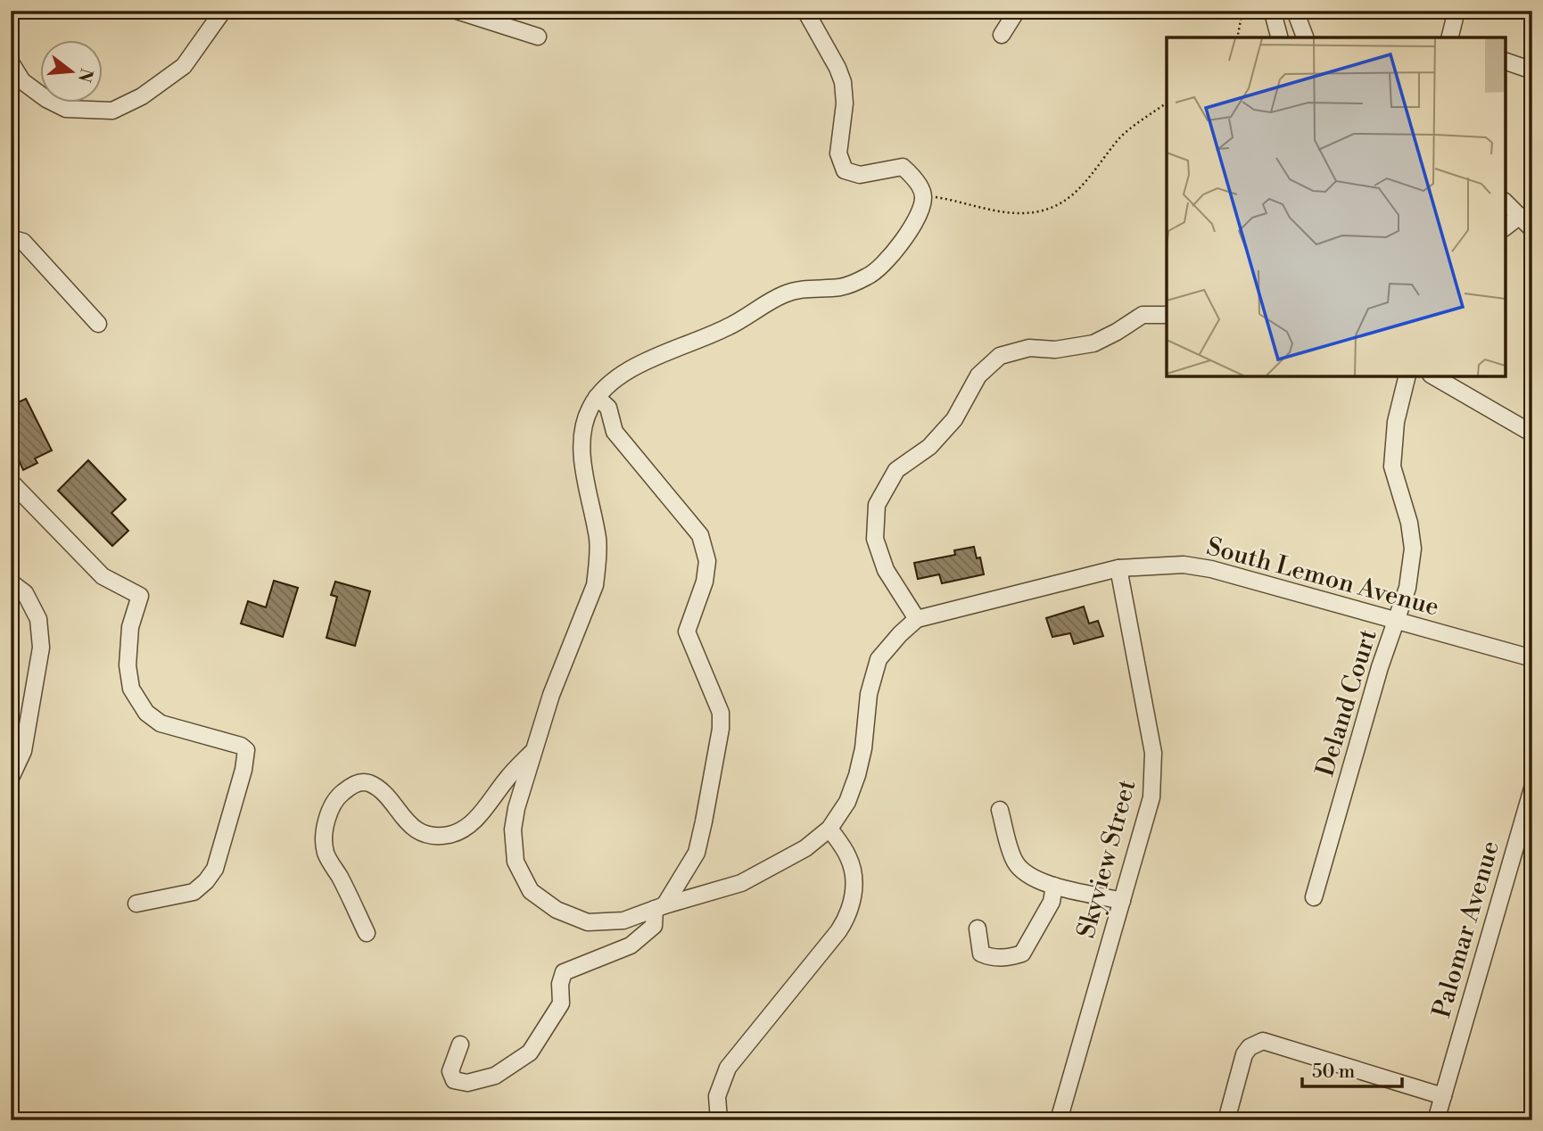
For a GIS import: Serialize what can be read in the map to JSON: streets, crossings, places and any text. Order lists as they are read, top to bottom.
{
  "streets": {
    "street": [
      "South Lemon Avenue",
      "Deland Court",
      "Skyview Street",
      "Palomar Avenue"
    ]
  },
  "crossings": [
    ["South Lemon Avenue", "Deland Court"],
    ["South Lemon Avenue", "Skyview Street"]
  ],
  "scale_bar": "50 m",
  "north": "right"
}
